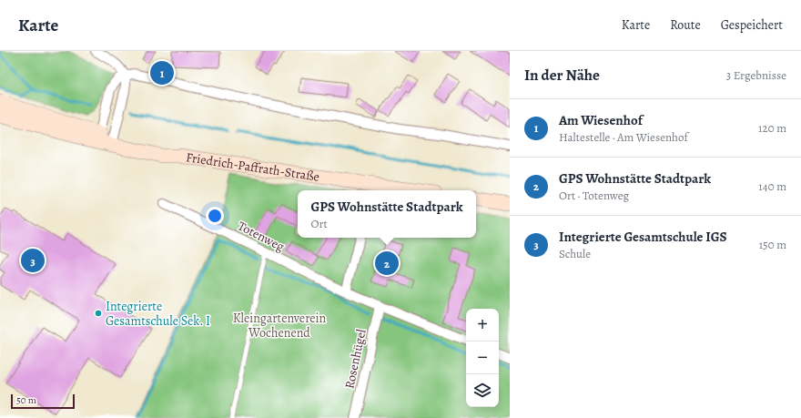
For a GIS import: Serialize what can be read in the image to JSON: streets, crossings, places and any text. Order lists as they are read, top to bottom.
{
  "streets": {
    "main road": ["Friedrich-Paffrath-Straße"],
    "street": ["Totenweg", "Rosenhügel"]
  },
  "crossings": [
    ["Totenweg", "Rosenhügel"]
  ],
  "parks": ["Kleingartenverein Wochenend"],
  "places": ["Integrierte Gesamtschule Sek. I"],
  "scale_bar": "50 m",
  "page": {
    "header": "Karte",
    "nav": ["Karte", "Route", "Gespeichert"],
    "heading": ["In der Nähe", "3 Ergebnisse"],
    "pins": ["1", "3", "2"],
    "list": [
      {
        "mark": "1",
        "name": "Am Wiesenhof",
        "note": "Haltestelle · Am Wiesenhof",
        "value": "120 m"
      },
      {
        "mark": "2",
        "name": "GPS Wohnstätte Stadtpark",
        "note": "Ort · Totenweg",
        "value": "140 m"
      },
      {
        "mark": "3",
        "name": "Integrierte Gesamtschule IGS",
        "note": "Schule",
        "value": "150 m"
      }
    ],
    "popup": ["GPS Wohnstätte Stadtpark", "Ort"],
    "map_buttons": ["+", "−"],
    "scale": "50 m"
  }
}
